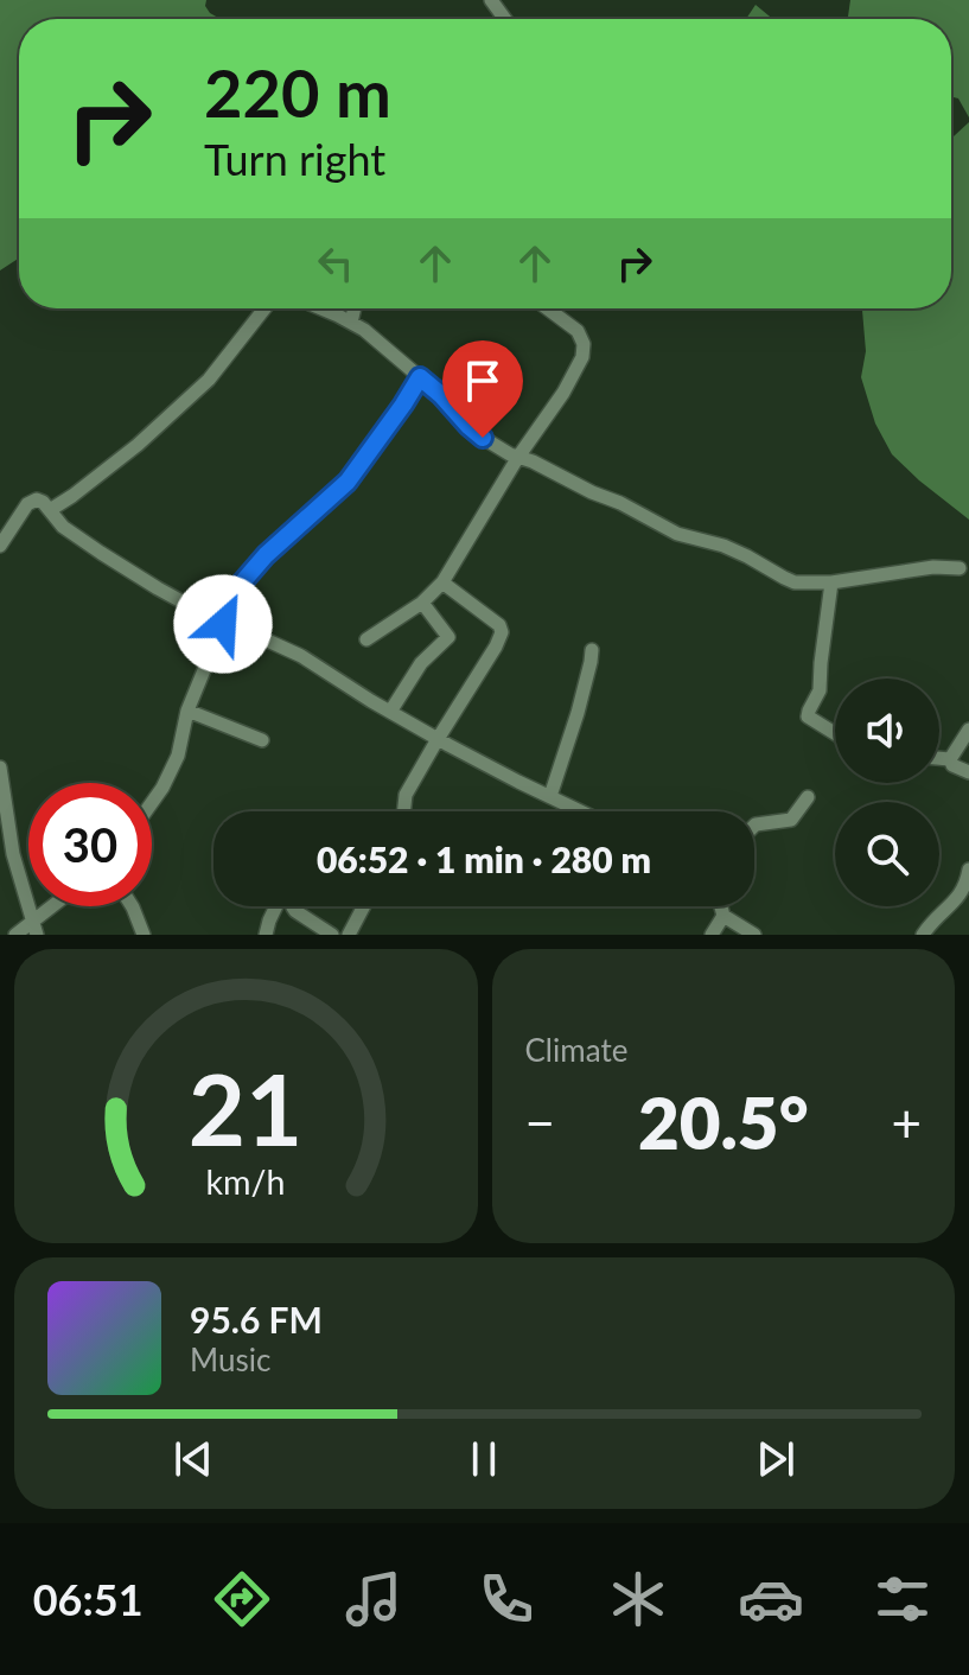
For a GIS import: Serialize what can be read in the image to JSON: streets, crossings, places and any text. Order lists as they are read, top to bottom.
{
  "page": {
    "turn": ["220 m", "Turn right"],
    "limit": "30",
    "trip": "06:52 · 1 min · 280 m",
    "tile": "Climate",
    "heat": ["−", "20.5°", "+"],
    "song": ["95.6 FM", "Music"],
    "tabs": "06:51",
    "gauge": ["21", "km/h"]
  }
}
